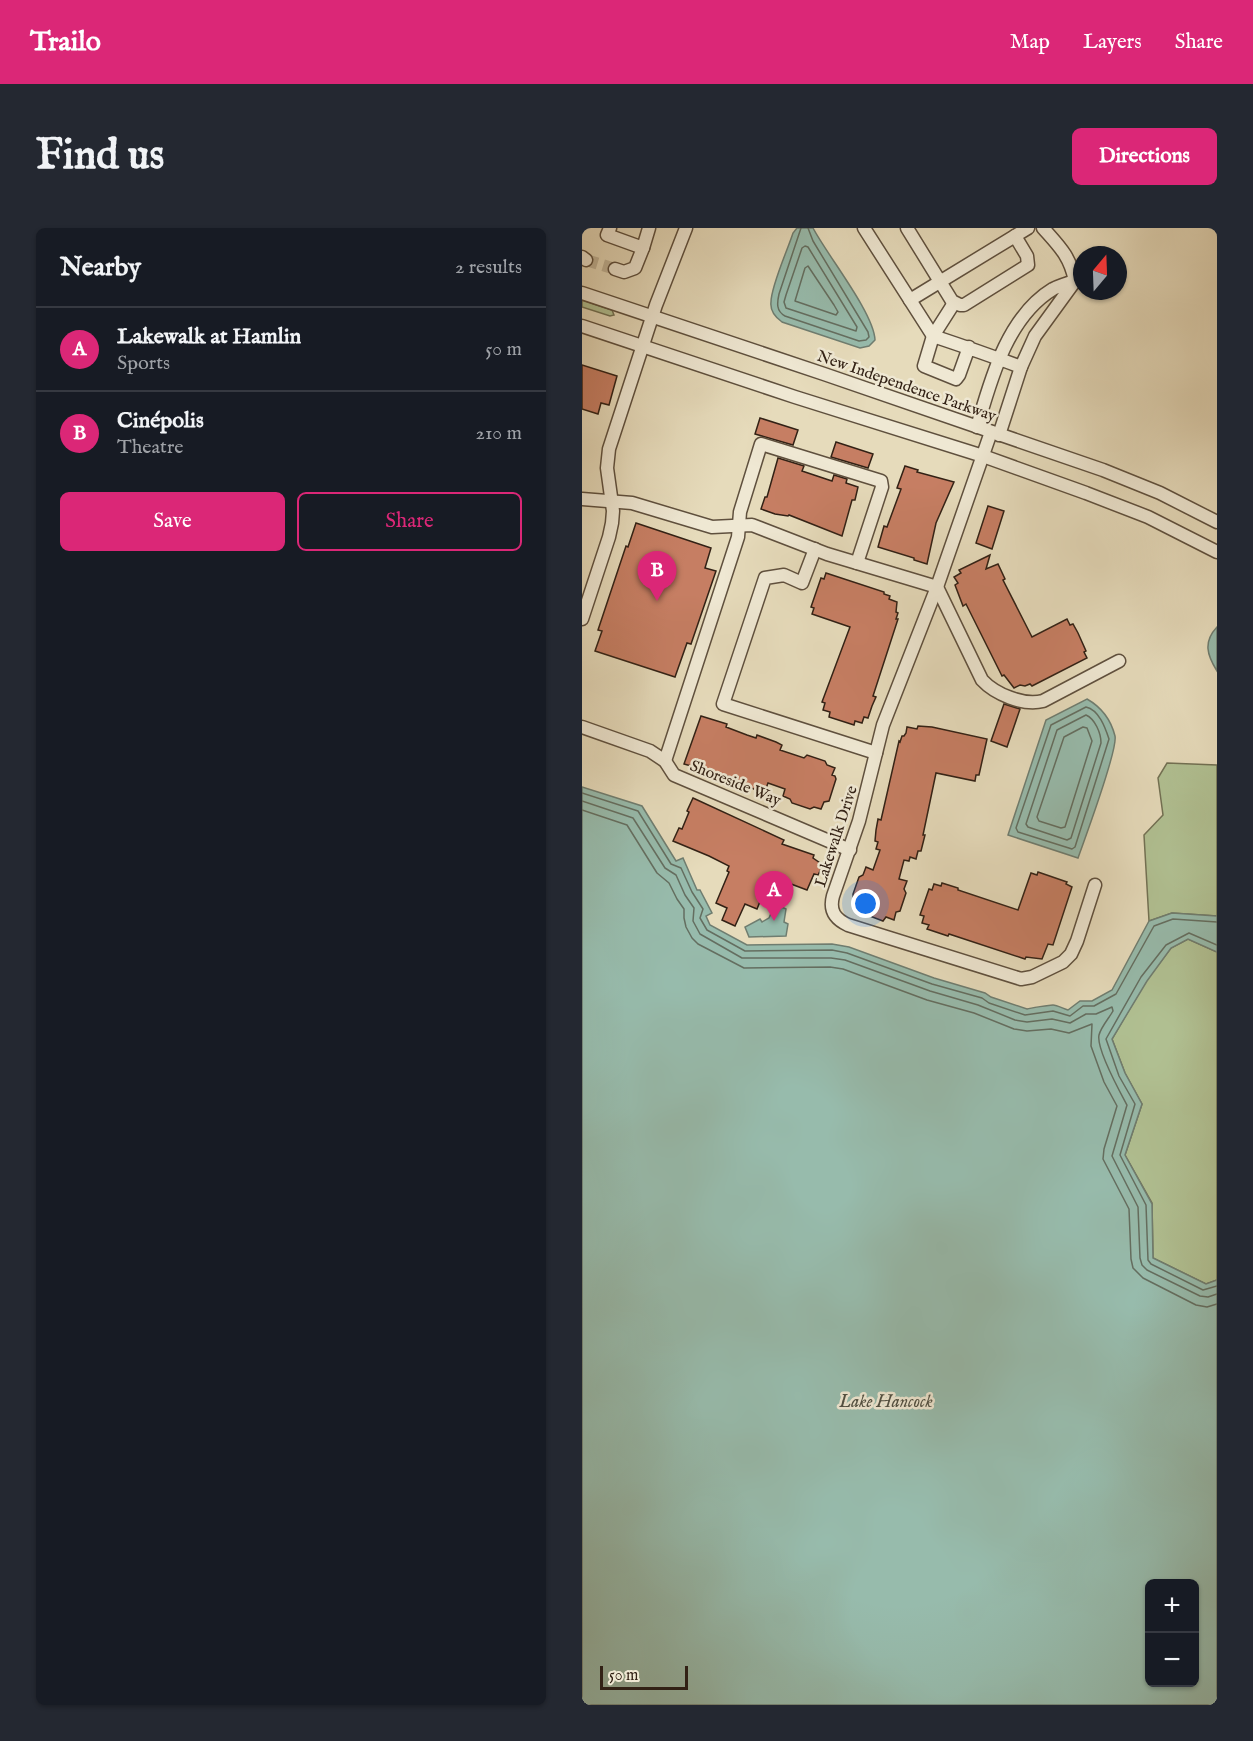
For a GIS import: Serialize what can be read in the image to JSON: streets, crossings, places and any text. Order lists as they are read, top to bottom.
{
  "streets": {
    "street": ["New Independence Parkway", "Shoreside Way", "Lakewalk Drive"]
  },
  "crossings": [
    ["New Independence Parkway", "Lakewalk Drive"],
    ["Shoreside Way", "Lakewalk Drive"]
  ],
  "water": ["Lake Hancock"],
  "scale_bar": "50 m",
  "north": "top",
  "page": {
    "header": "Trailo",
    "nav": ["Map", "Layers", "Share"],
    "buttons": [
      "Directions",
      ["Save", "Share"]
    ],
    "title": "Find us",
    "heading": ["Nearby", "2 results"],
    "list": [
      {
        "mark": "A",
        "name": "Lakewalk at Hamlin",
        "note": "Sports",
        "value": "50 m"
      },
      {
        "mark": "B",
        "name": "Cinépolis",
        "note": "Theatre",
        "value": "210 m"
      }
    ],
    "pins": ["B", "A"],
    "map_buttons": ["+", "−"],
    "scale": "50 m"
  }
}
